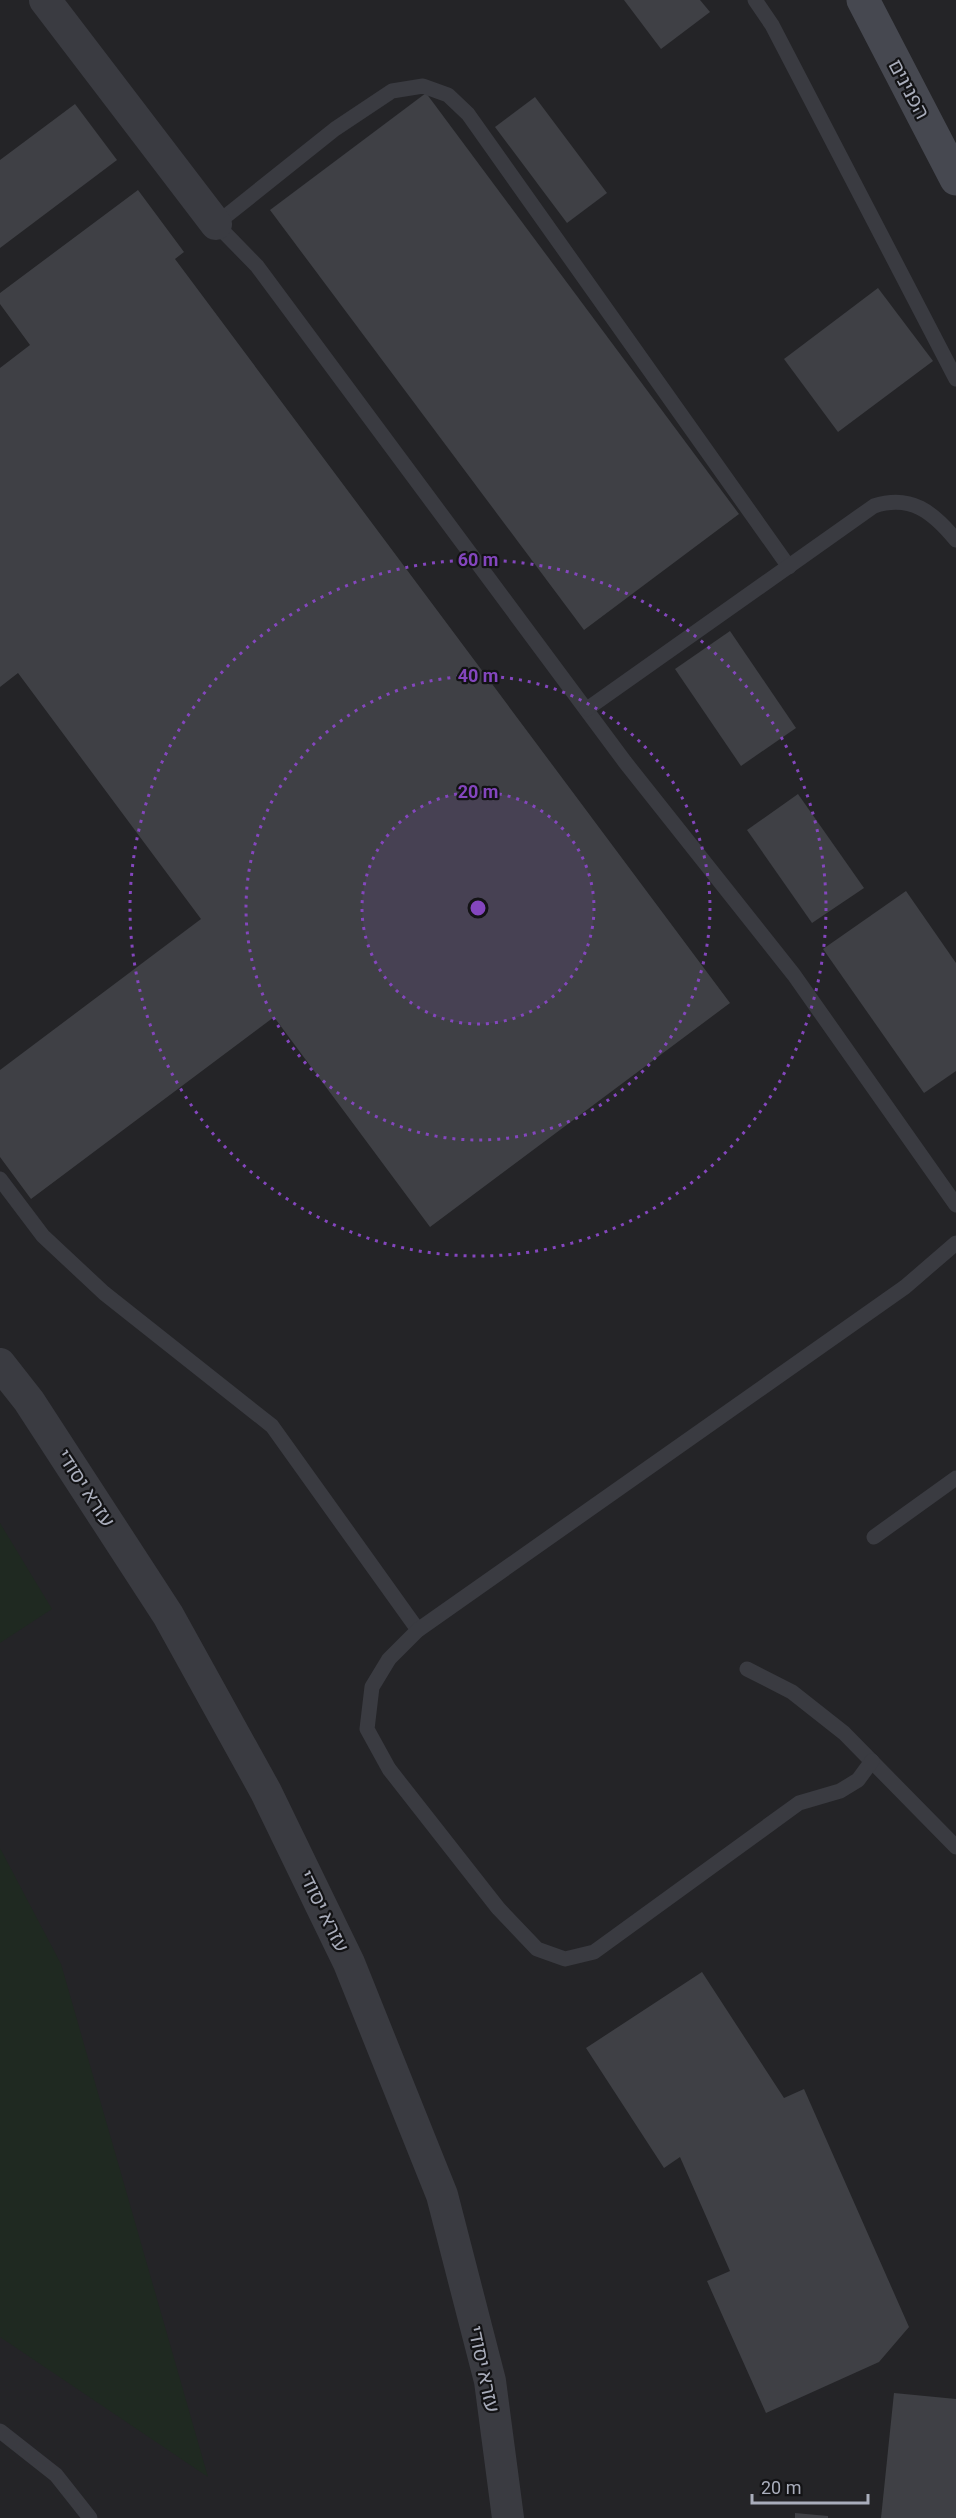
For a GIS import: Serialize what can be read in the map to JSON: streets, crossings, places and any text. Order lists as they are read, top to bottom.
{
  "streets": {
    "street": ["הפנינים", "עזרא יסודי"]
  },
  "scale_bar": "20 m",
  "rings": ["60 m", "40 m", "20 m"]
}
